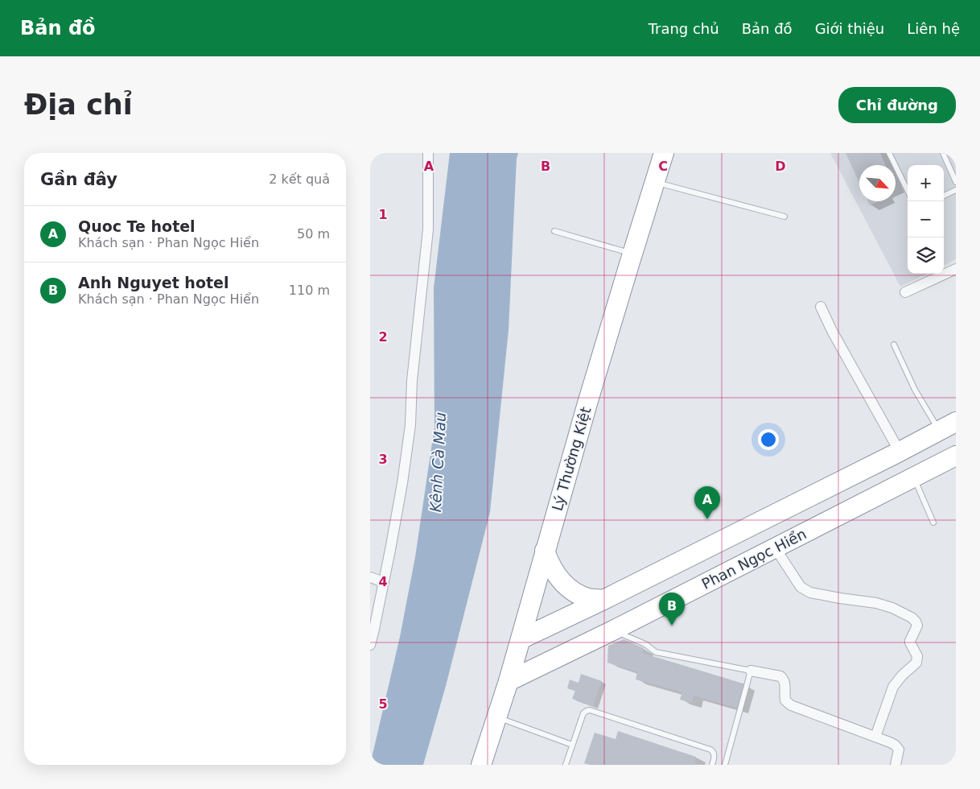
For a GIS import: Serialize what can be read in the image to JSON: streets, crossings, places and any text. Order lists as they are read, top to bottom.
{
  "streets": {
    "highway": ["Lý Thường Kiệt", "Phan Ngọc Hiển"]
  },
  "crossings": [
    ["Lý Thường Kiệt", "Phan Ngọc Hiển"]
  ],
  "water": ["Kênh Cà Mau"],
  "north": "bottom right",
  "page": {
    "header": "Bản đồ",
    "nav": [
      "Trang chủ",
      "Bản đồ",
      "Giới thiệu",
      "Liên hệ"
    ],
    "buttons": "Chỉ đường",
    "title": "Địa chỉ",
    "heading": ["Gần đây", "2 kết quả"],
    "map_buttons": ["+", "−"],
    "list": [
      {
        "mark": "A",
        "name": "Quoc Te hotel",
        "note": "Khách sạn · Phan Ngọc Hiển",
        "value": "50 m"
      },
      {
        "mark": "B",
        "name": "Anh Nguyet hotel",
        "note": "Khách sạn · Phan Ngọc Hiển",
        "value": "110 m"
      }
    ],
    "pins": ["A", "B"]
  },
  "grid": {
    "columns": [
      "A",
      "B",
      "C",
      "D"
    ],
    "rows": [
      "1",
      "2",
      "3",
      "4",
      "5"
    ]
  }
}
